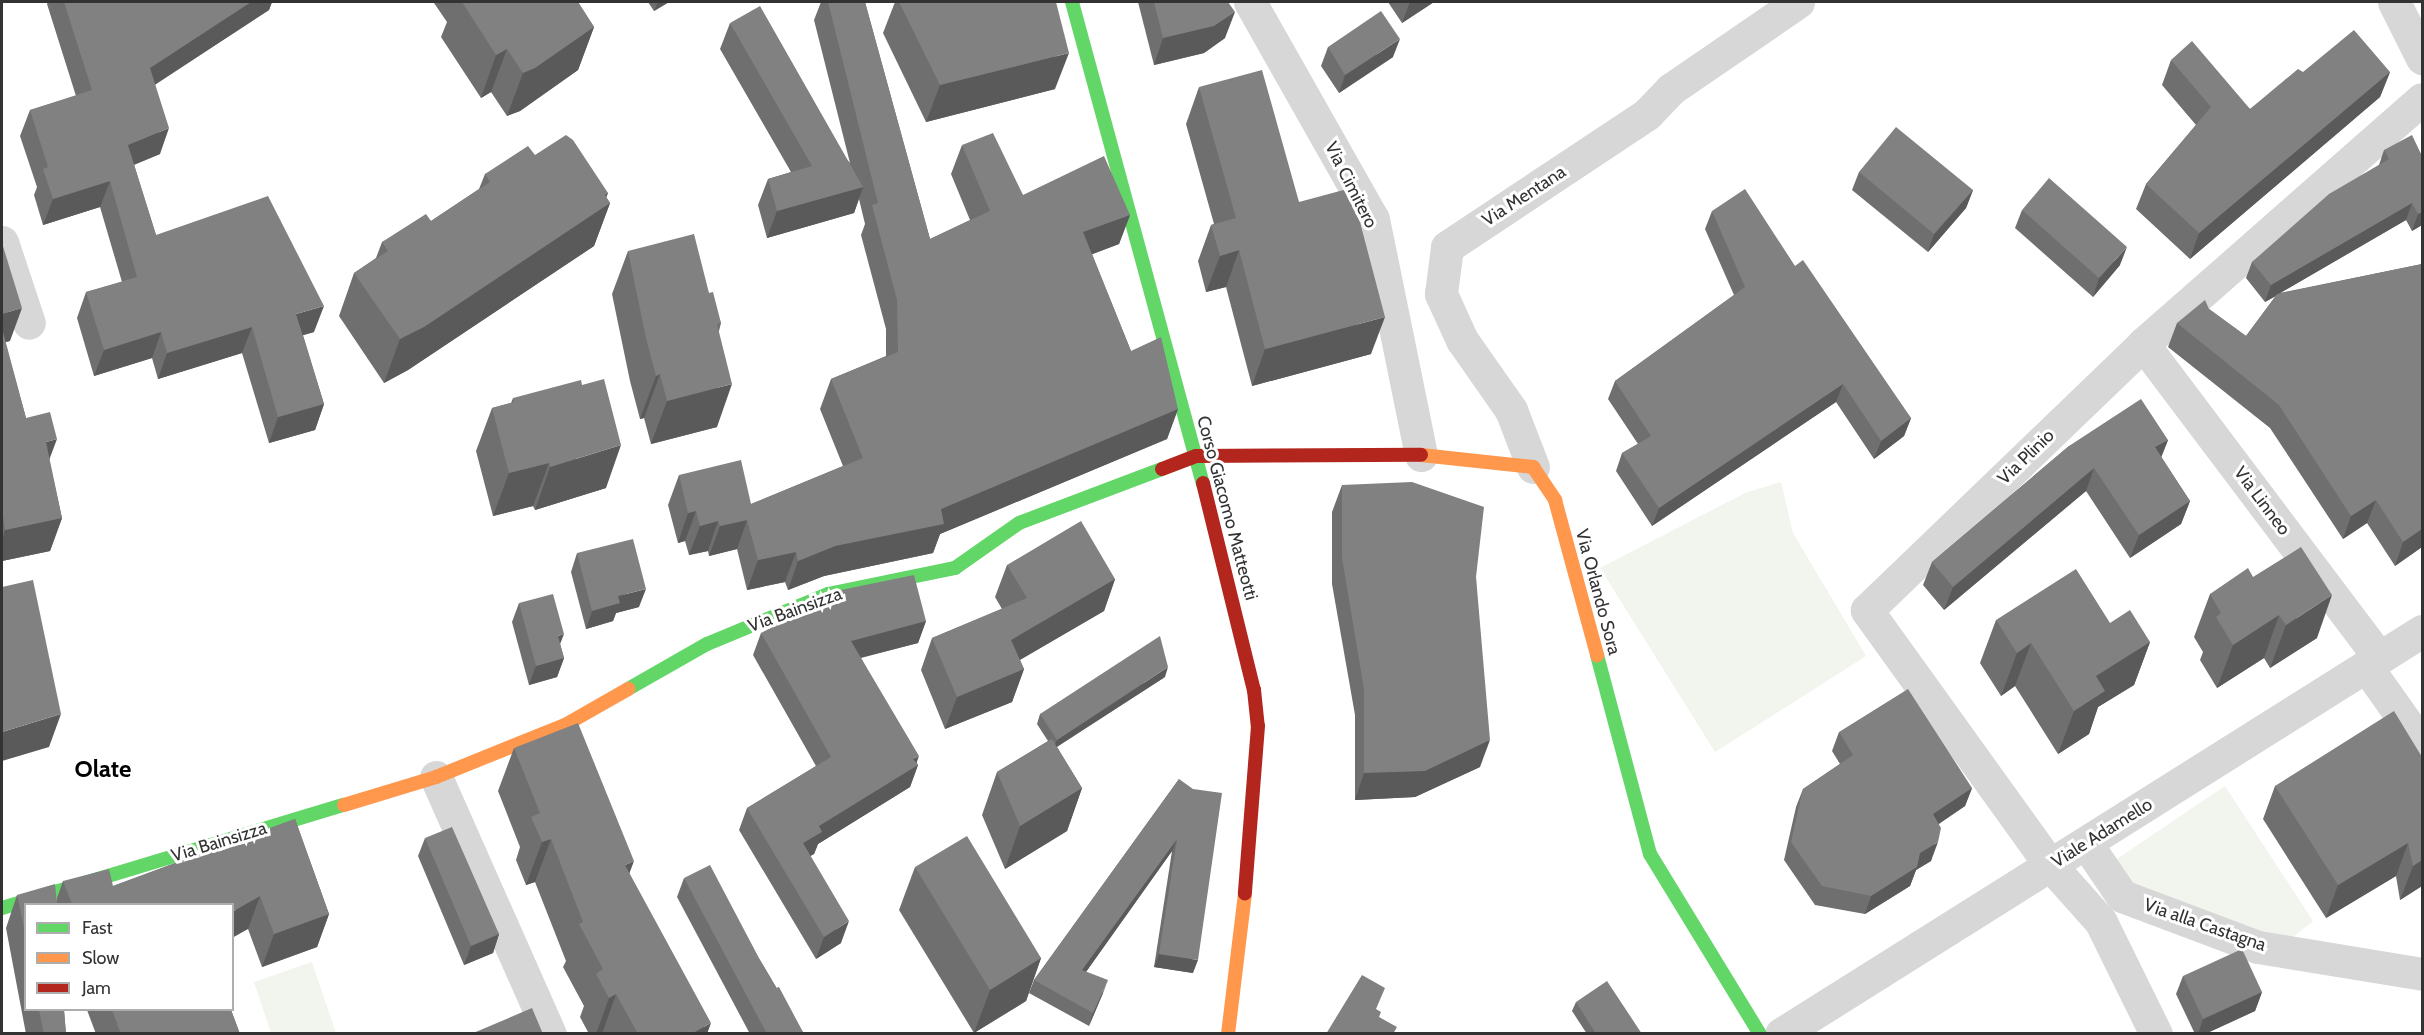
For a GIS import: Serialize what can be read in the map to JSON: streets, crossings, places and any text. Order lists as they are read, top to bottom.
{
  "streets": {
    "street": [
      "Via Cimitero",
      "Via Mentana",
      "Via Plinio",
      "Via Linneo",
      "Corso Giacomo Matteotti",
      "Via Orlando Sora",
      "Via Bainsizza",
      "Viale Adamello",
      "Via alla Castagna"
    ]
  },
  "crossings": [
    ["Via Mentana", "Via Orlando Sora"],
    ["Via Plinio", "Via Linneo"],
    ["Via Plinio", "Viale Adamello"],
    ["Via Linneo", "Viale Adamello"],
    ["Corso Giacomo Matteotti", "Via Bainsizza"],
    ["Viale Adamello", "Via alla Castagna"]
  ],
  "districts": ["Olate"],
  "legend": ["Fast", "Slow", "Jam"]
}
